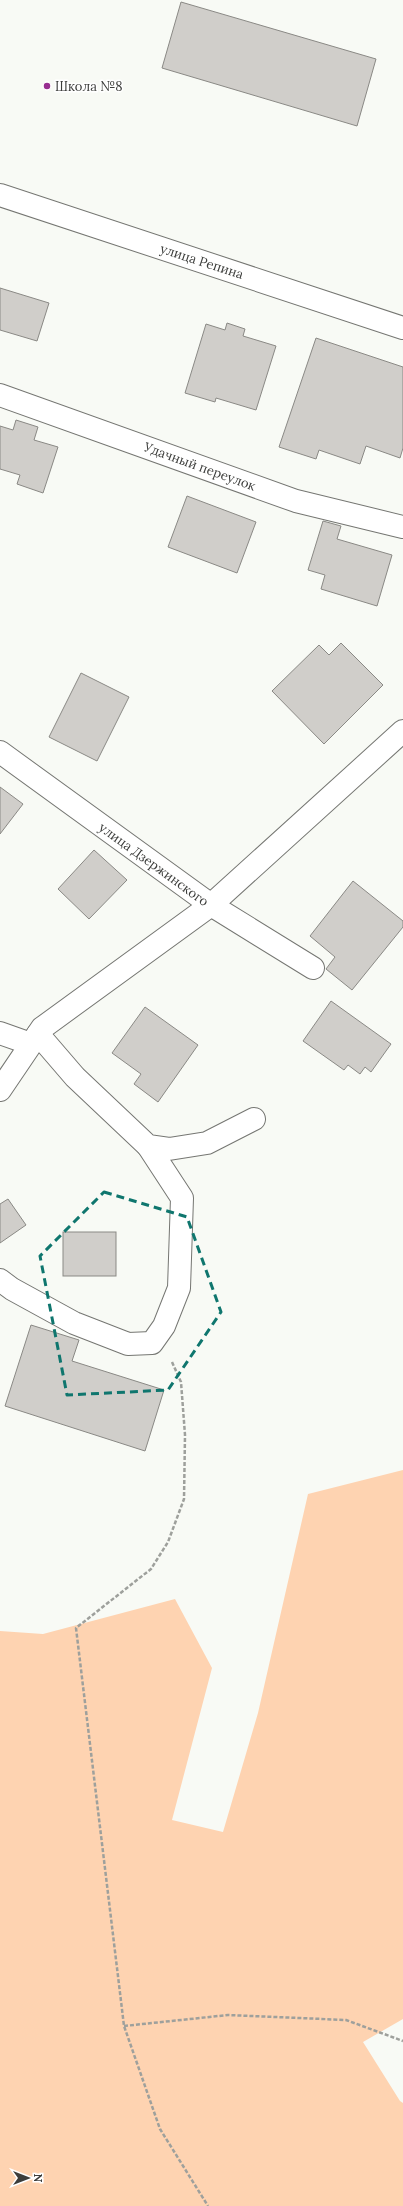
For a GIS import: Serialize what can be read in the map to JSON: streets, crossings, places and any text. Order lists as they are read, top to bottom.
{
  "streets": {
    "street": ["улица Репина", "Удачный переулок", "улица Дзержинского"]
  },
  "places": ["Школа №8"],
  "north": "right"
}
